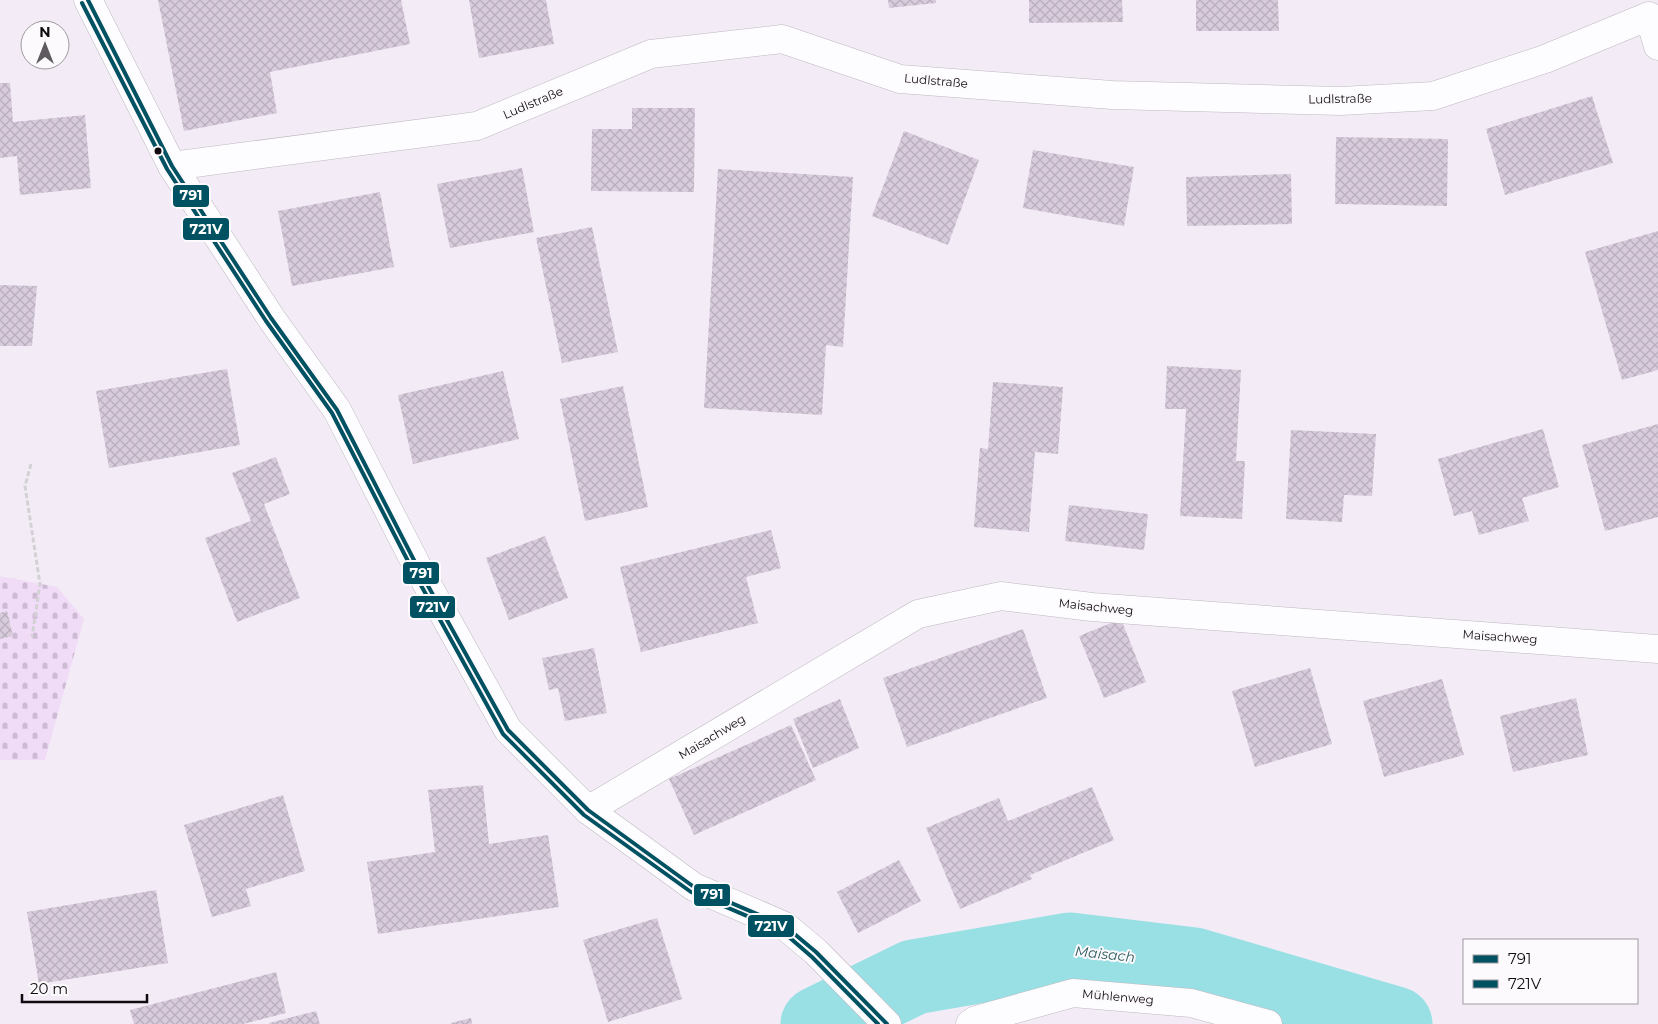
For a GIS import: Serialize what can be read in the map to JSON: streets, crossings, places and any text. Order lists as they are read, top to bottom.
{
  "streets": {
    "street": ["Ludlstraße", "Maisachweg", "Mühlenweg"]
  },
  "water": ["Maisach"],
  "lines": ["transit line 791", "transit line 721V"],
  "legend": ["791", "721V"],
  "scale_bar": "20 m",
  "north": "top"
}
